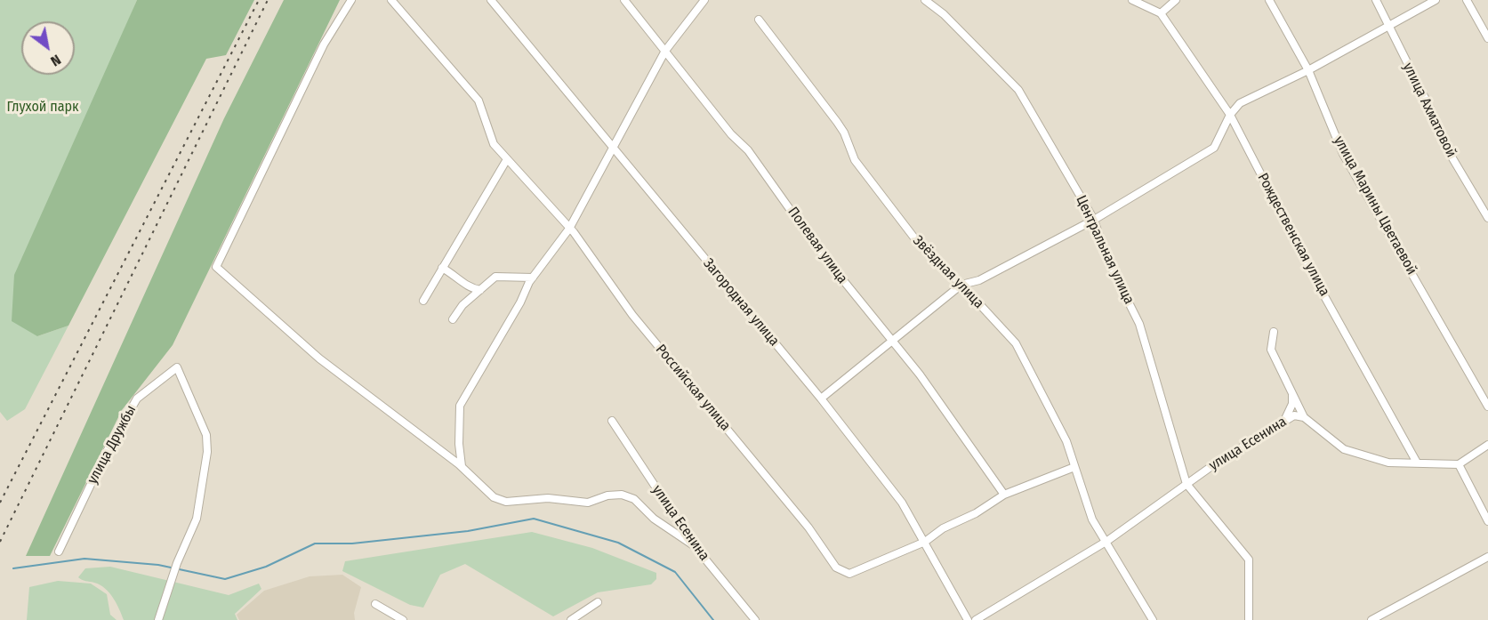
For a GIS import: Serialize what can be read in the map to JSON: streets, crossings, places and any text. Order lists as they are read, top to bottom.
{
  "streets": {
    "street": [
      "улица Ахматовой",
      "улица Марины Цветаевой",
      "Рождественская улица",
      "Полевая улица",
      "Центральная улица",
      "Звёздная улица",
      "Загородная улица",
      "Российская улица",
      "улица Есенина",
      "улица Дружбы"
    ]
  },
  "crossings": [
    ["Рождественская улица", "улица Есенина"],
    ["Полевая улица", "Российская улица"],
    ["Центральная улица", "улица Есенина"],
    ["Звёздная улица", "Российская улица"],
    ["Звёздная улица", "улица Есенина"],
    ["Загородная улица", "Российская улица"]
  ],
  "parks": ["Глухой парк"],
  "north": "bottom right"
}
